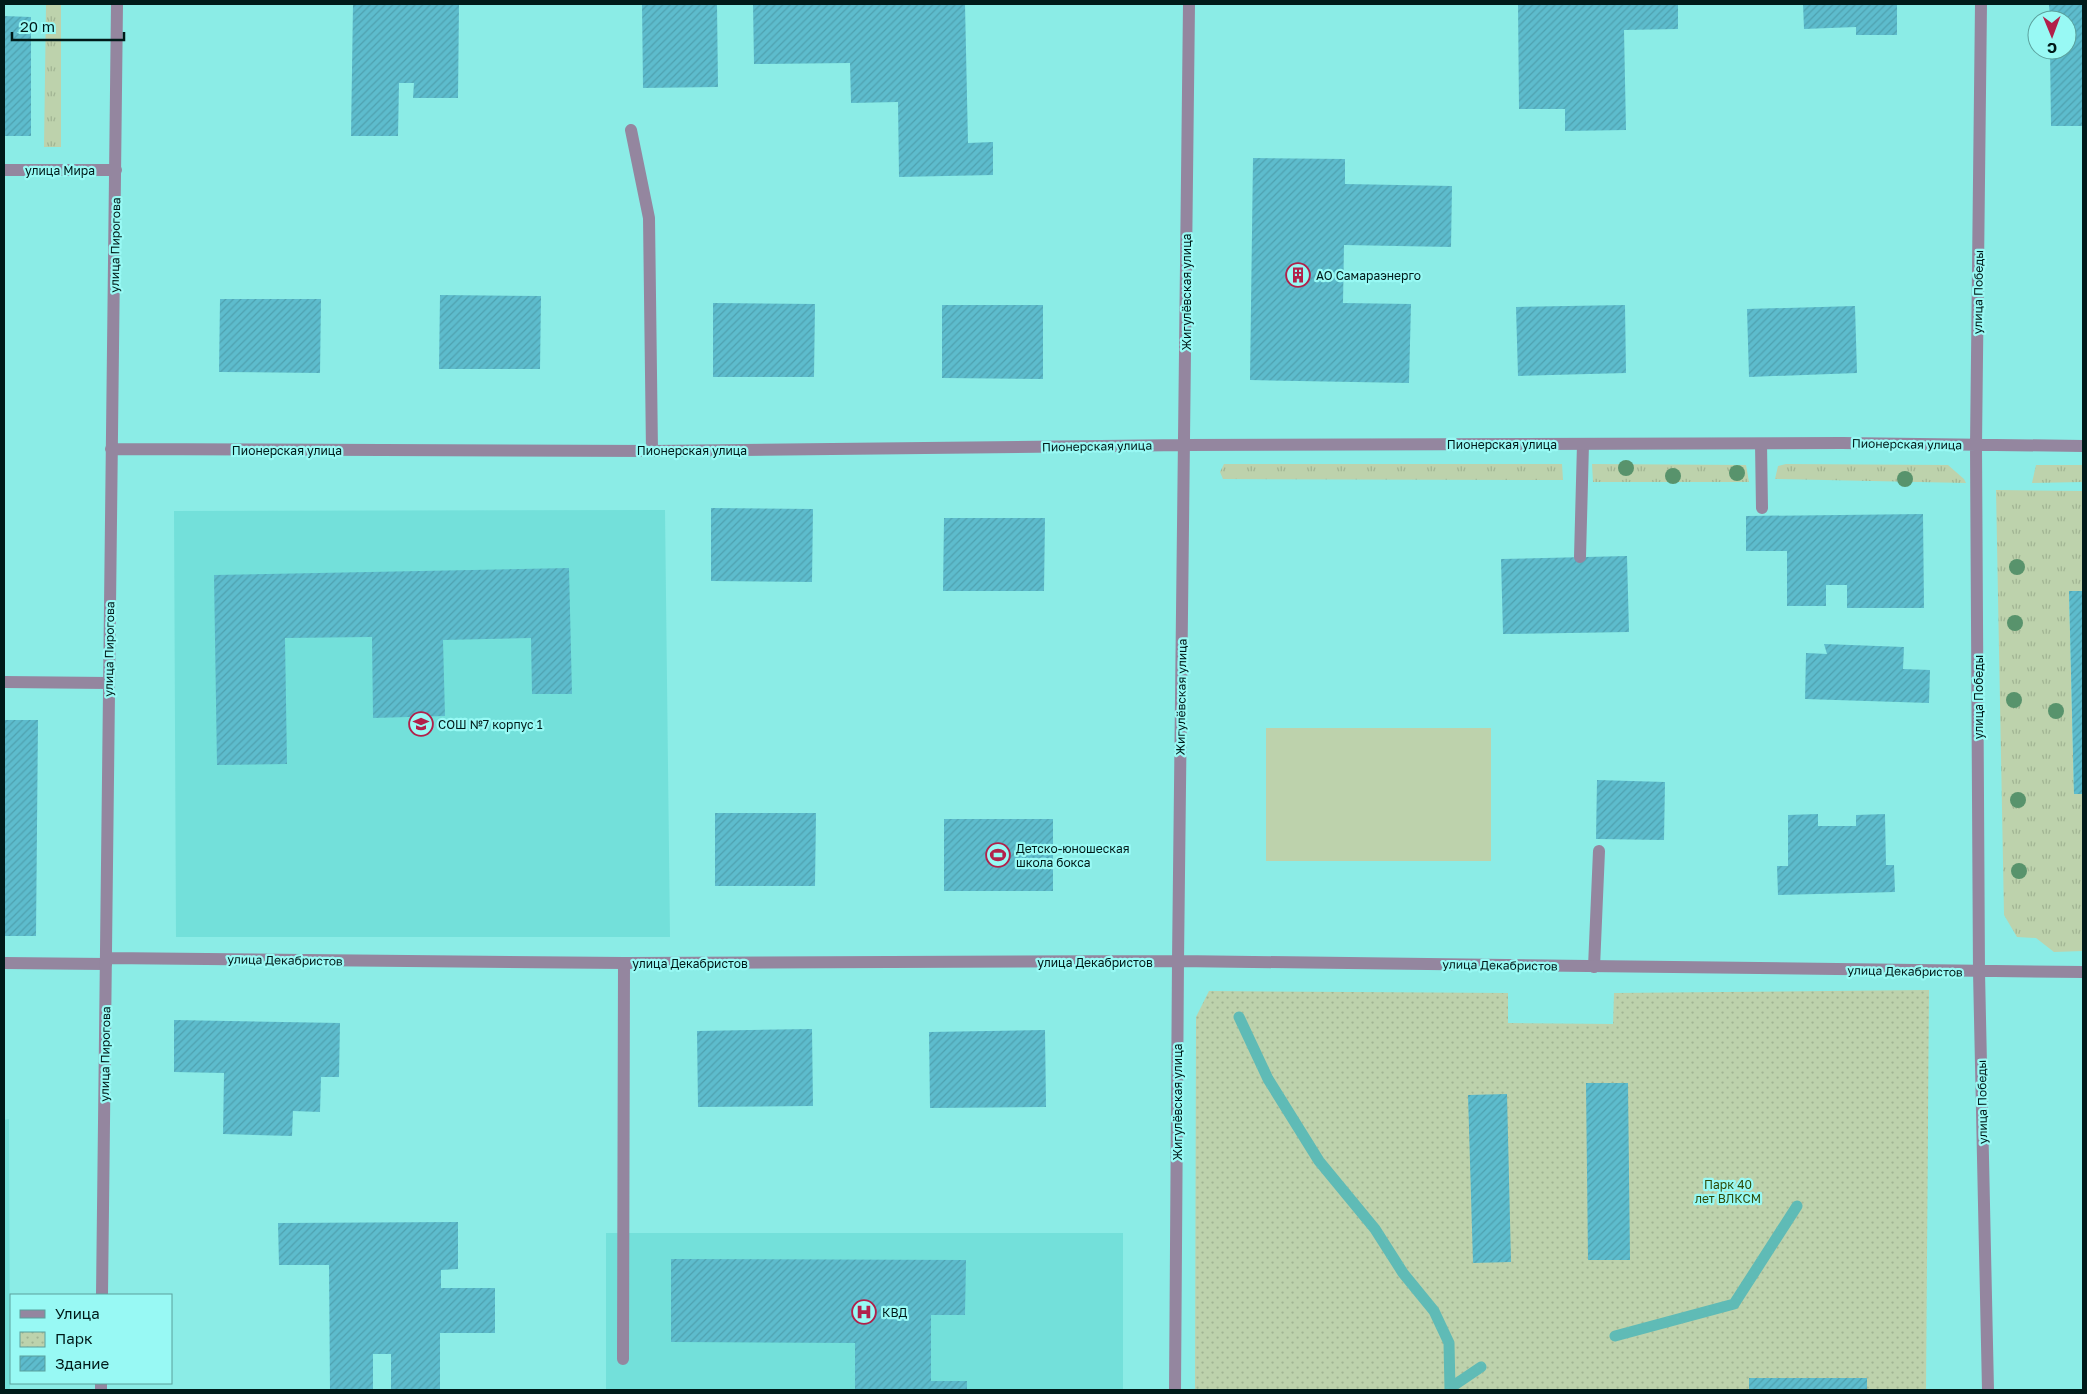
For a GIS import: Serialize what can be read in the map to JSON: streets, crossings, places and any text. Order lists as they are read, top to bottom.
{
  "streets": {
    "street": [
      "улица Мира",
      "улица Пирогова",
      "Жигулёвская улица",
      "улица Победы",
      "Пионерская улица",
      "улица Декабристов"
    ]
  },
  "crossings": [
    ["улица Мира", "улица Пирогова"],
    ["улица Пирогова", "Пионерская улица"],
    ["улица Пирогова", "улица Декабристов"],
    ["Жигулёвская улица", "Пионерская улица"],
    ["Жигулёвская улица", "улица Декабристов"],
    ["улица Победы", "Пионерская улица"],
    ["улица Победы", "улица Декабристов"]
  ],
  "parks": ["Парк 40 лет ВЛКСМ"],
  "places": {
    "building": ["АО Самараэнерго"],
    "school or university": ["СОШ №7 корпус 1"],
    "sports": ["Детско-юношеская школа бокса"],
    "hospital": ["КВД"]
  },
  "legend": ["Улица", "Парк", "Здание"],
  "scale_bar": "20 m",
  "north": "bottom"
}
